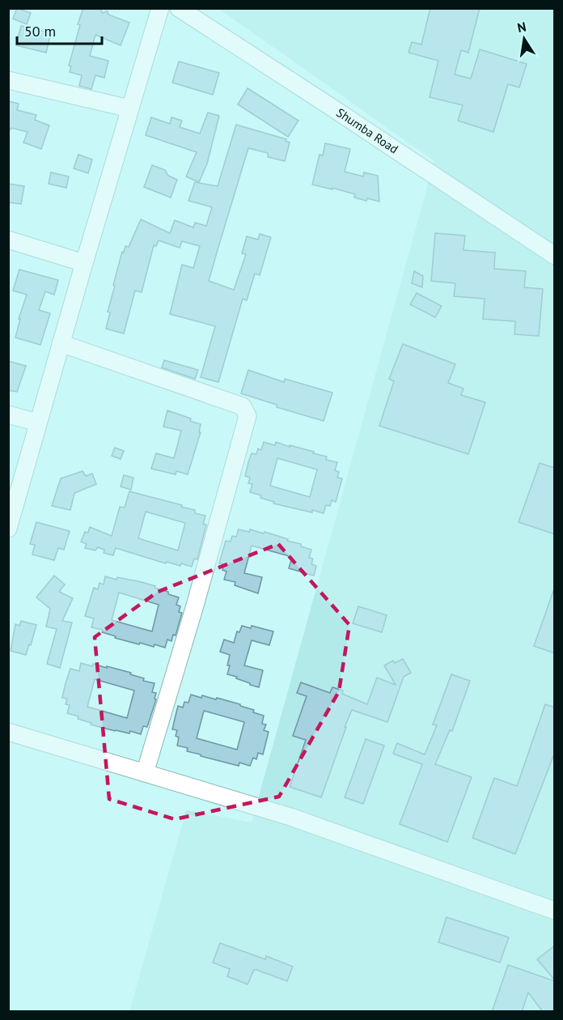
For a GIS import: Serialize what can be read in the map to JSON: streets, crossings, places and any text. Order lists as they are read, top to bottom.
{
  "streets": {
    "street": ["Shumba Road"]
  },
  "scale_bar": "50 m",
  "north": "top"
}
